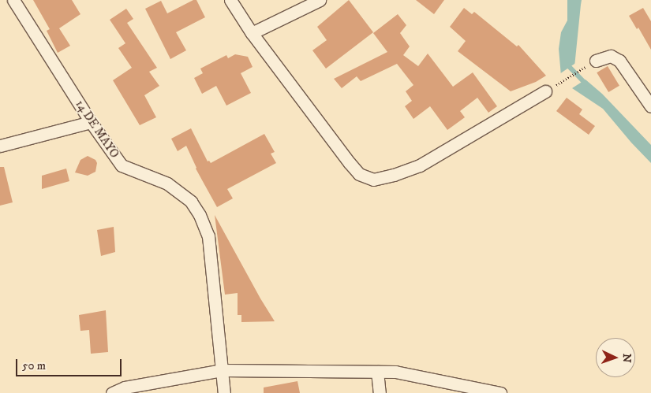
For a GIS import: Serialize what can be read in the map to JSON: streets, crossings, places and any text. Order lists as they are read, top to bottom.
{
  "streets": {
    "street": ["14 DE MAYO"]
  },
  "scale_bar": "50 m",
  "north": "right"
}
